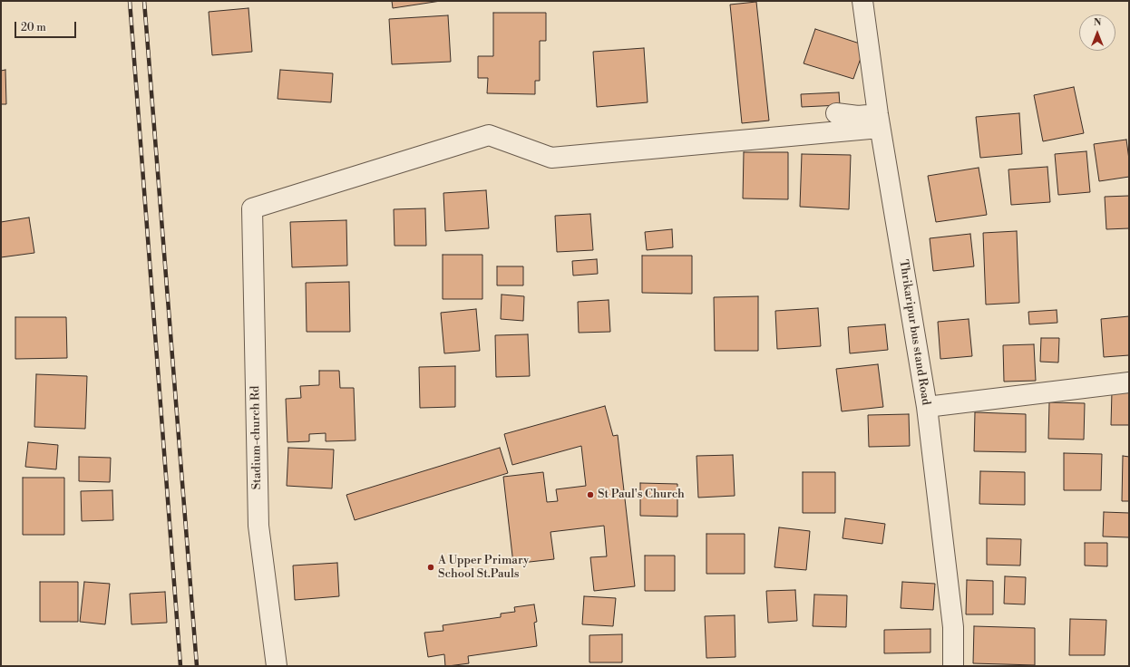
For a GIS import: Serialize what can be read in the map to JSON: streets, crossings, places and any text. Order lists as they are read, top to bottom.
{
  "streets": {
    "street": ["Thrikaripur bus stand Road", "Stadium-church Rd"]
  },
  "crossings": [
    ["Thrikaripur bus stand Road", "Stadium-church Rd"]
  ],
  "places": ["St Paul's Church", "A Upper Primary School St.Pauls"],
  "scale_bar": "20 m",
  "north": "top"
}
